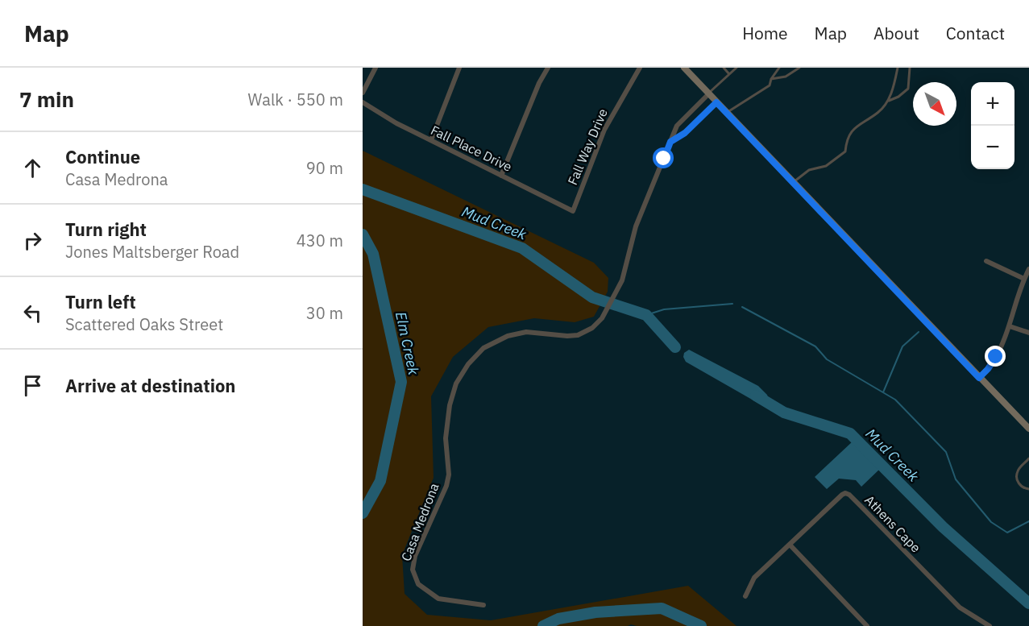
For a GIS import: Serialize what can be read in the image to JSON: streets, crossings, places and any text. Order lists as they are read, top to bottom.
{
  "streets": {
    "street": [
      "Fall Way Drive",
      "Fall Place Drive",
      "Casa Medrona",
      "Athens Cape"
    ]
  },
  "crossings": [
    ["Fall Way Drive", "Fall Place Drive"]
  ],
  "water": ["Mud Creek", "Elm Creek"],
  "north": "bottom right",
  "page": {
    "header": "Map",
    "nav": [
      "Home",
      "Map",
      "About",
      "Contact"
    ],
    "heading": ["7 min", "Walk · 550 m"],
    "map_buttons": ["+", "−"],
    "list": [
      ["Continue", "Casa Medrona", "90 m"],
      ["Turn right", "Jones Maltsberger Road", "430 m"],
      ["Turn left", "Scattered Oaks Street", "30 m"],
      "Arrive at destination"
    ]
  }
}
